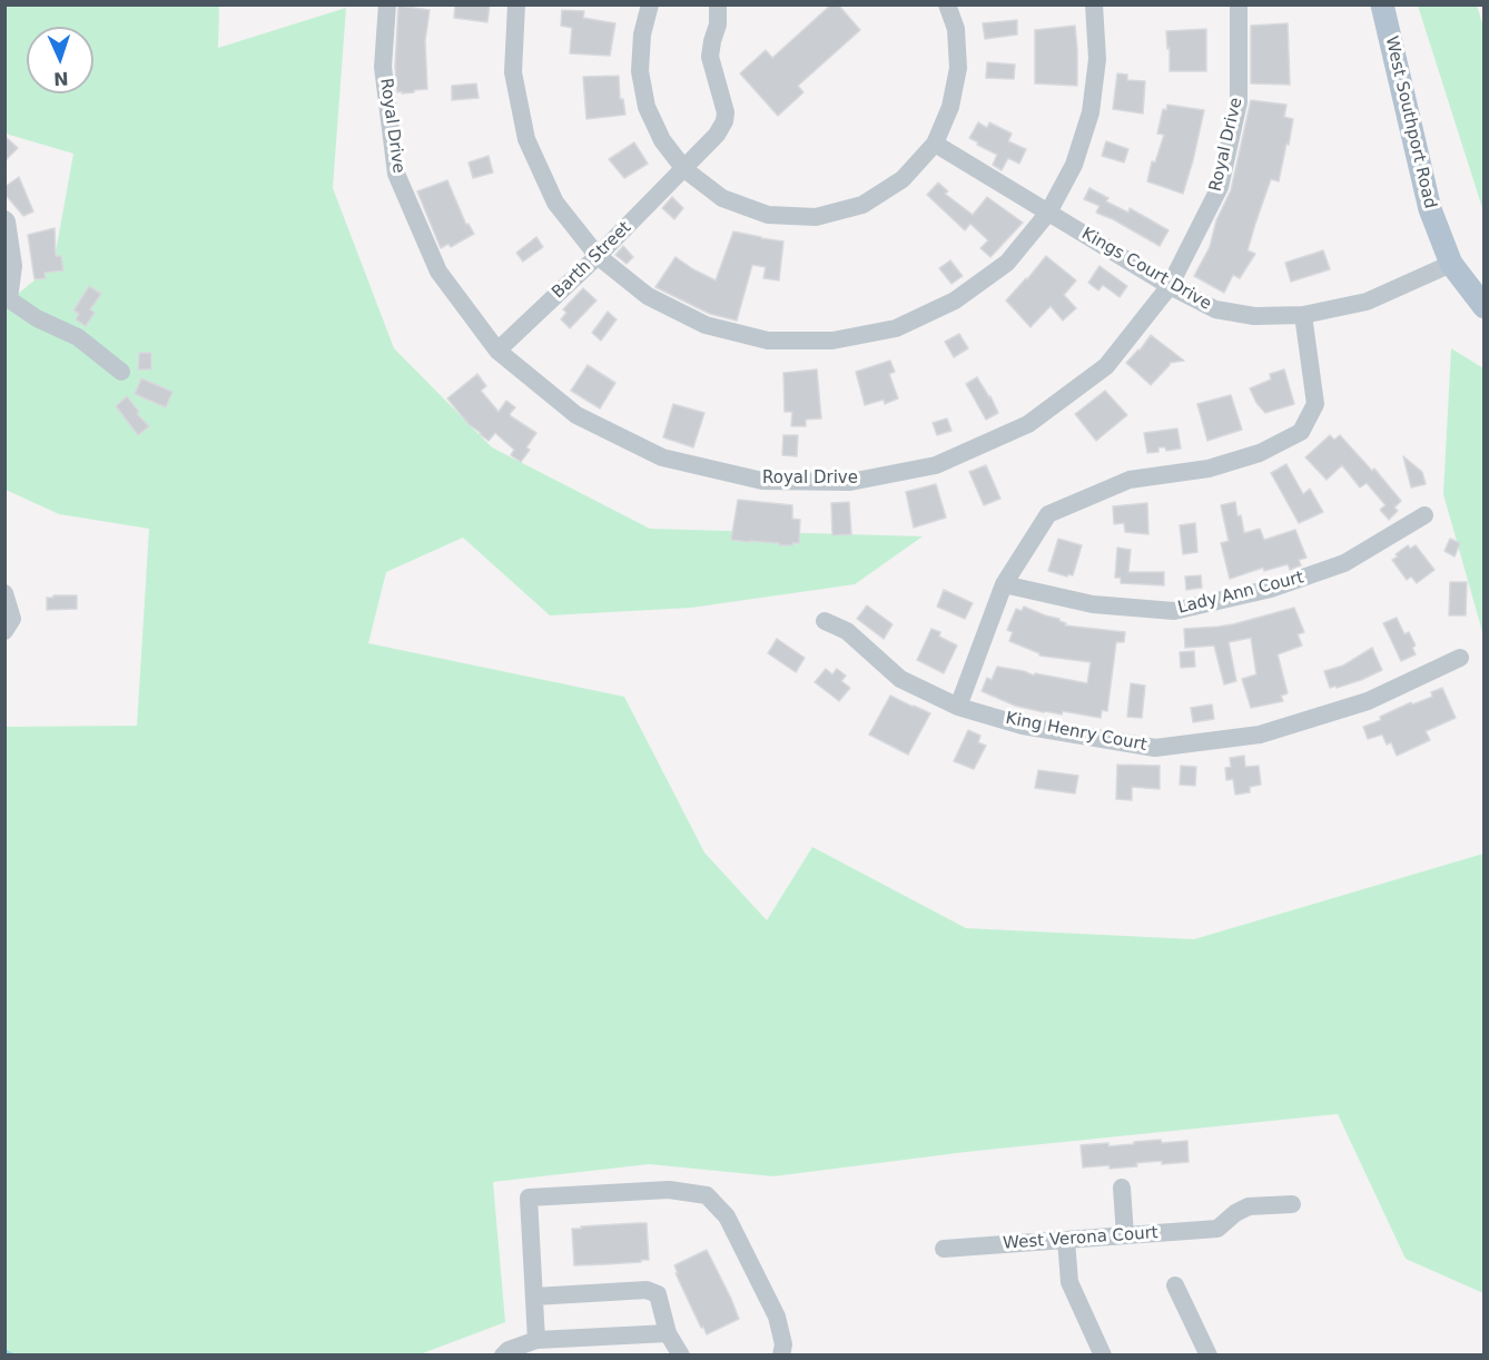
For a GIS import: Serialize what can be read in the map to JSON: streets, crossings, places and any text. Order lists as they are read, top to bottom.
{
  "streets": {
    "main road": ["West Southport Road"],
    "street": [
      "Royal Drive",
      "Barth Street",
      "Kings Court Drive",
      "Lady Ann Court",
      "King Henry Court",
      "West Verona Court"
    ]
  },
  "crossings": [
    ["West Southport Road", "Kings Court Drive"],
    ["Royal Drive", "Barth Street"],
    ["Royal Drive", "Kings Court Drive"]
  ],
  "north": "bottom"
}
